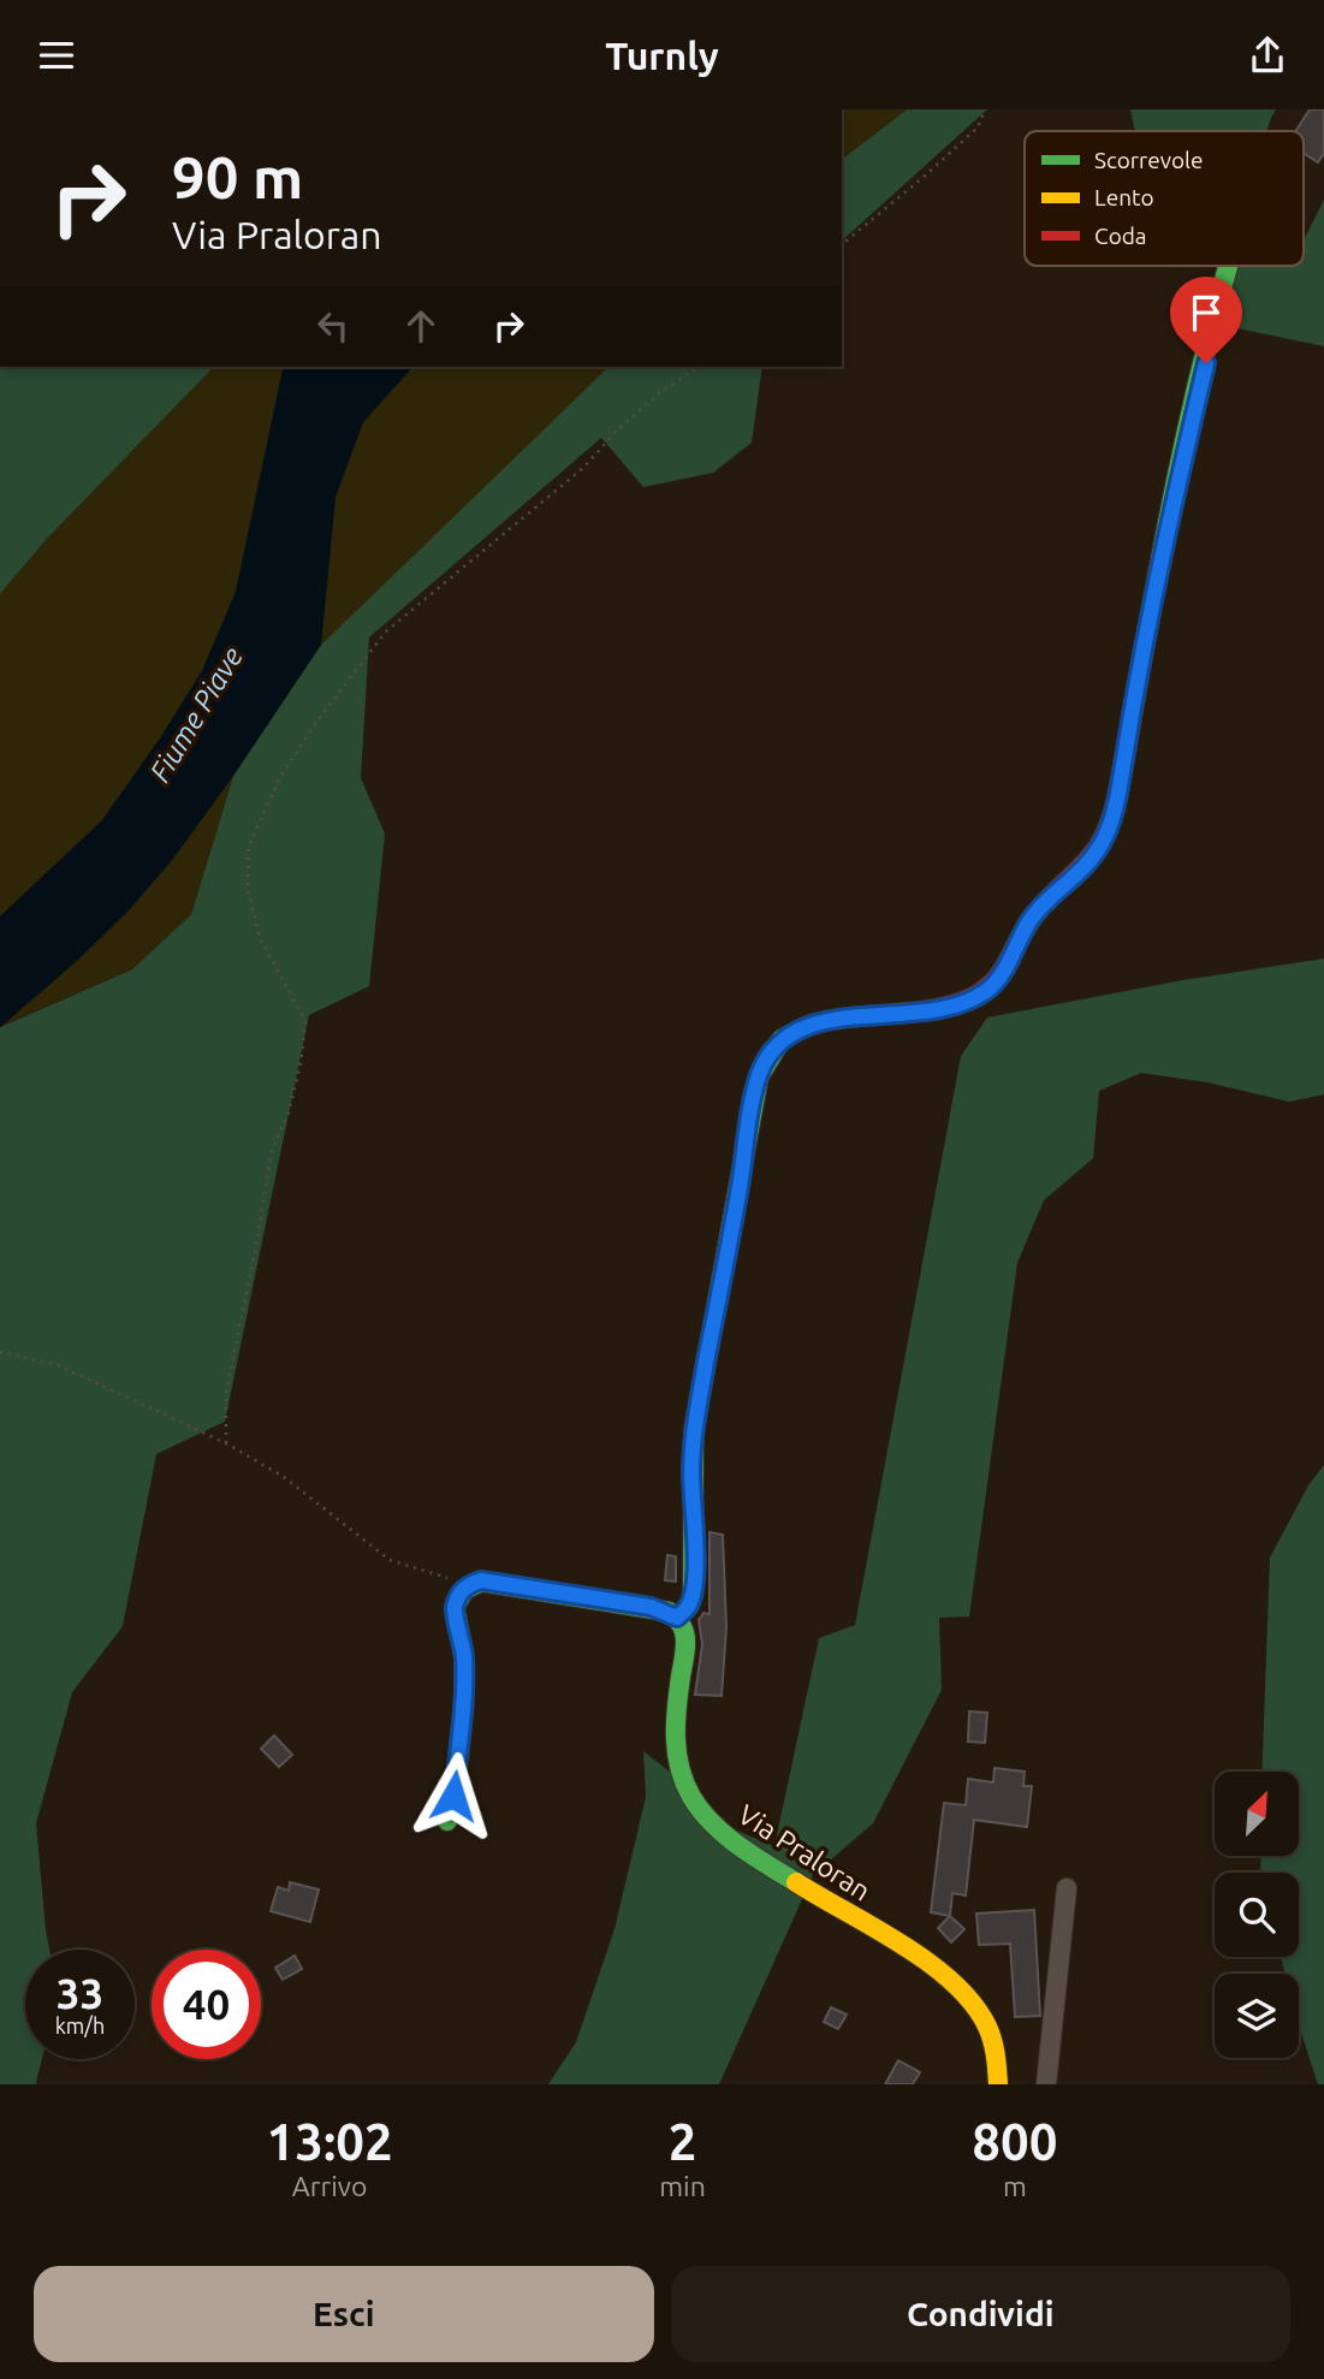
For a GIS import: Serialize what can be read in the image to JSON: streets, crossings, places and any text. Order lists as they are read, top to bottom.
{
  "streets": {
    "street": ["Via Praloran"]
  },
  "water": ["Fiume Piave"],
  "legend": ["Scorrevole", "Lento", "Coda"],
  "north": "top right",
  "page": {
    "header": "Turnly",
    "turn": ["90 m", "Via Praloran"],
    "speed": "33 km/h",
    "limit": "40",
    "eta": [
      "13:02",
      "Arrivo",
      "2",
      "min",
      "800",
      "m"
    ],
    "buttons": ["Esci", "Condividi"]
  }
}
